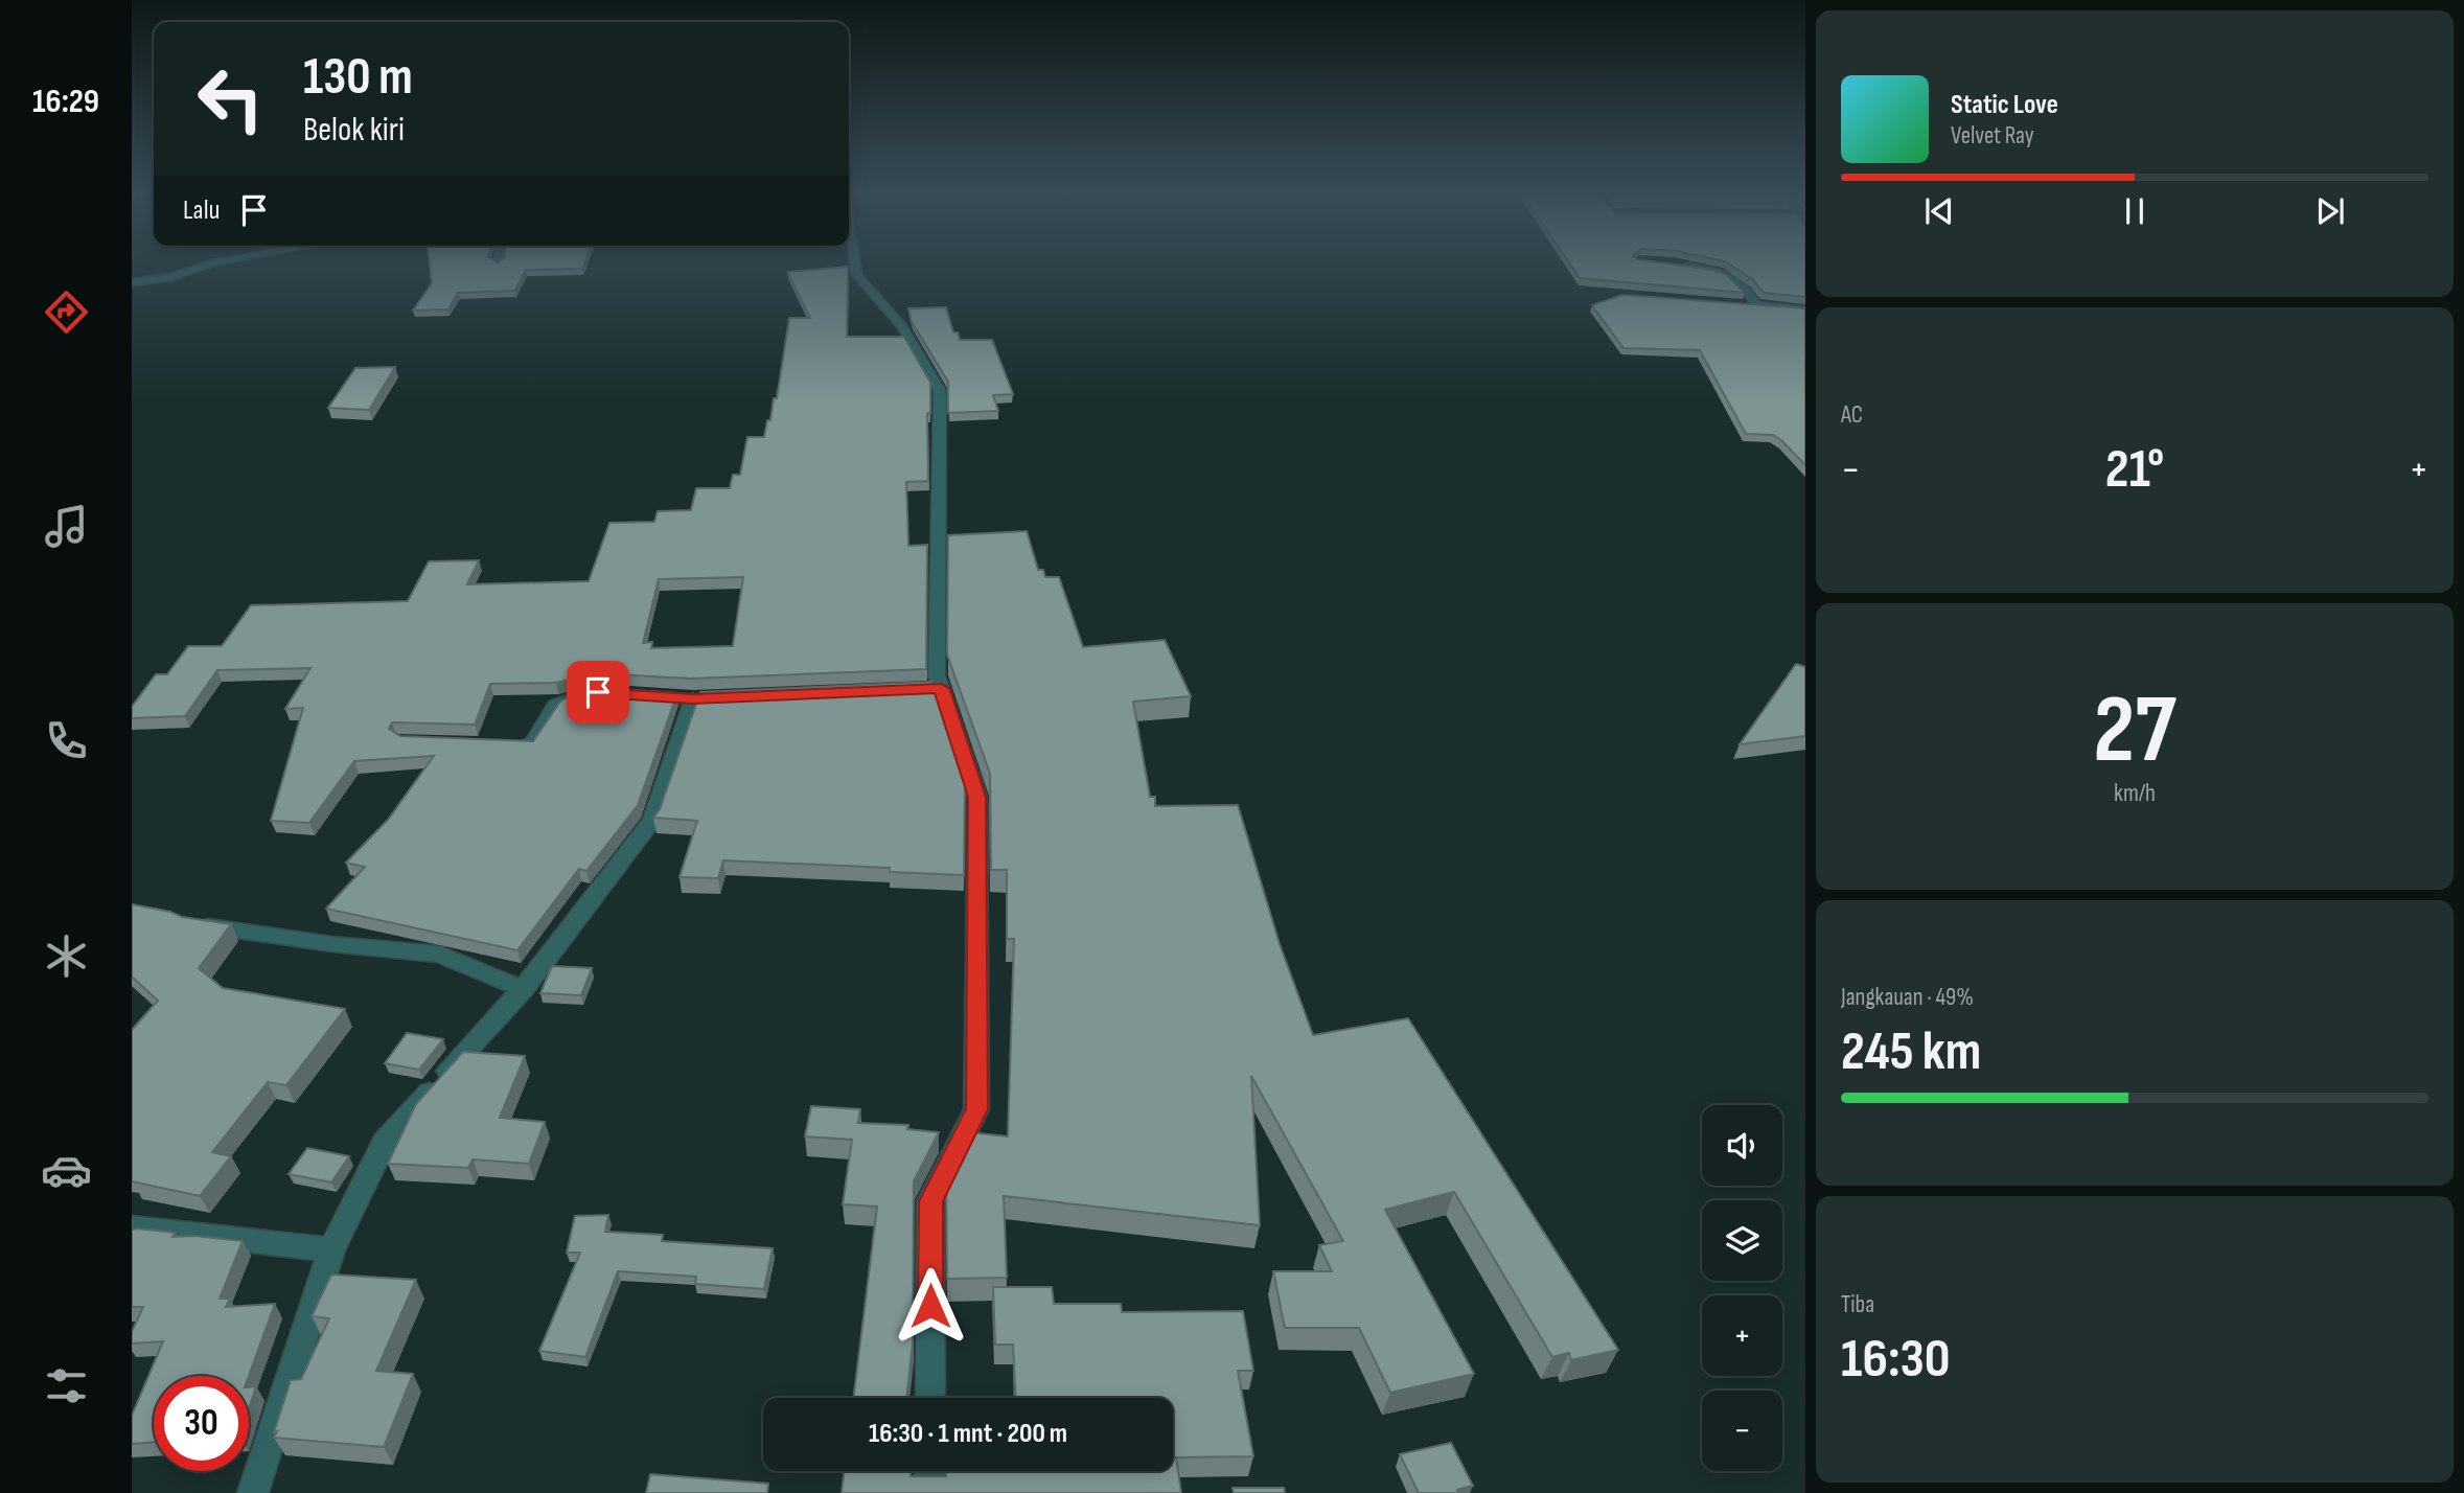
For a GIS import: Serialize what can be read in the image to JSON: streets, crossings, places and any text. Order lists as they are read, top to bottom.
{
  "page": {
    "tabs": "16:29",
    "turn": ["130 m", "Belok kiri"],
    "song": ["Static Love", "Velvet Ray"],
    "then": "Lalu",
    "tile": [
      "AC",
      ["27", "km/h"],
      ["Jangkauan · 49%", "245 km"],
      ["Tiba", "16:30"]
    ],
    "heat": ["−", "21°", "+"],
    "map_buttons": ["+", "−"],
    "limit": "30",
    "trip": "16:30 · 1 mnt · 200 m"
  }
}
